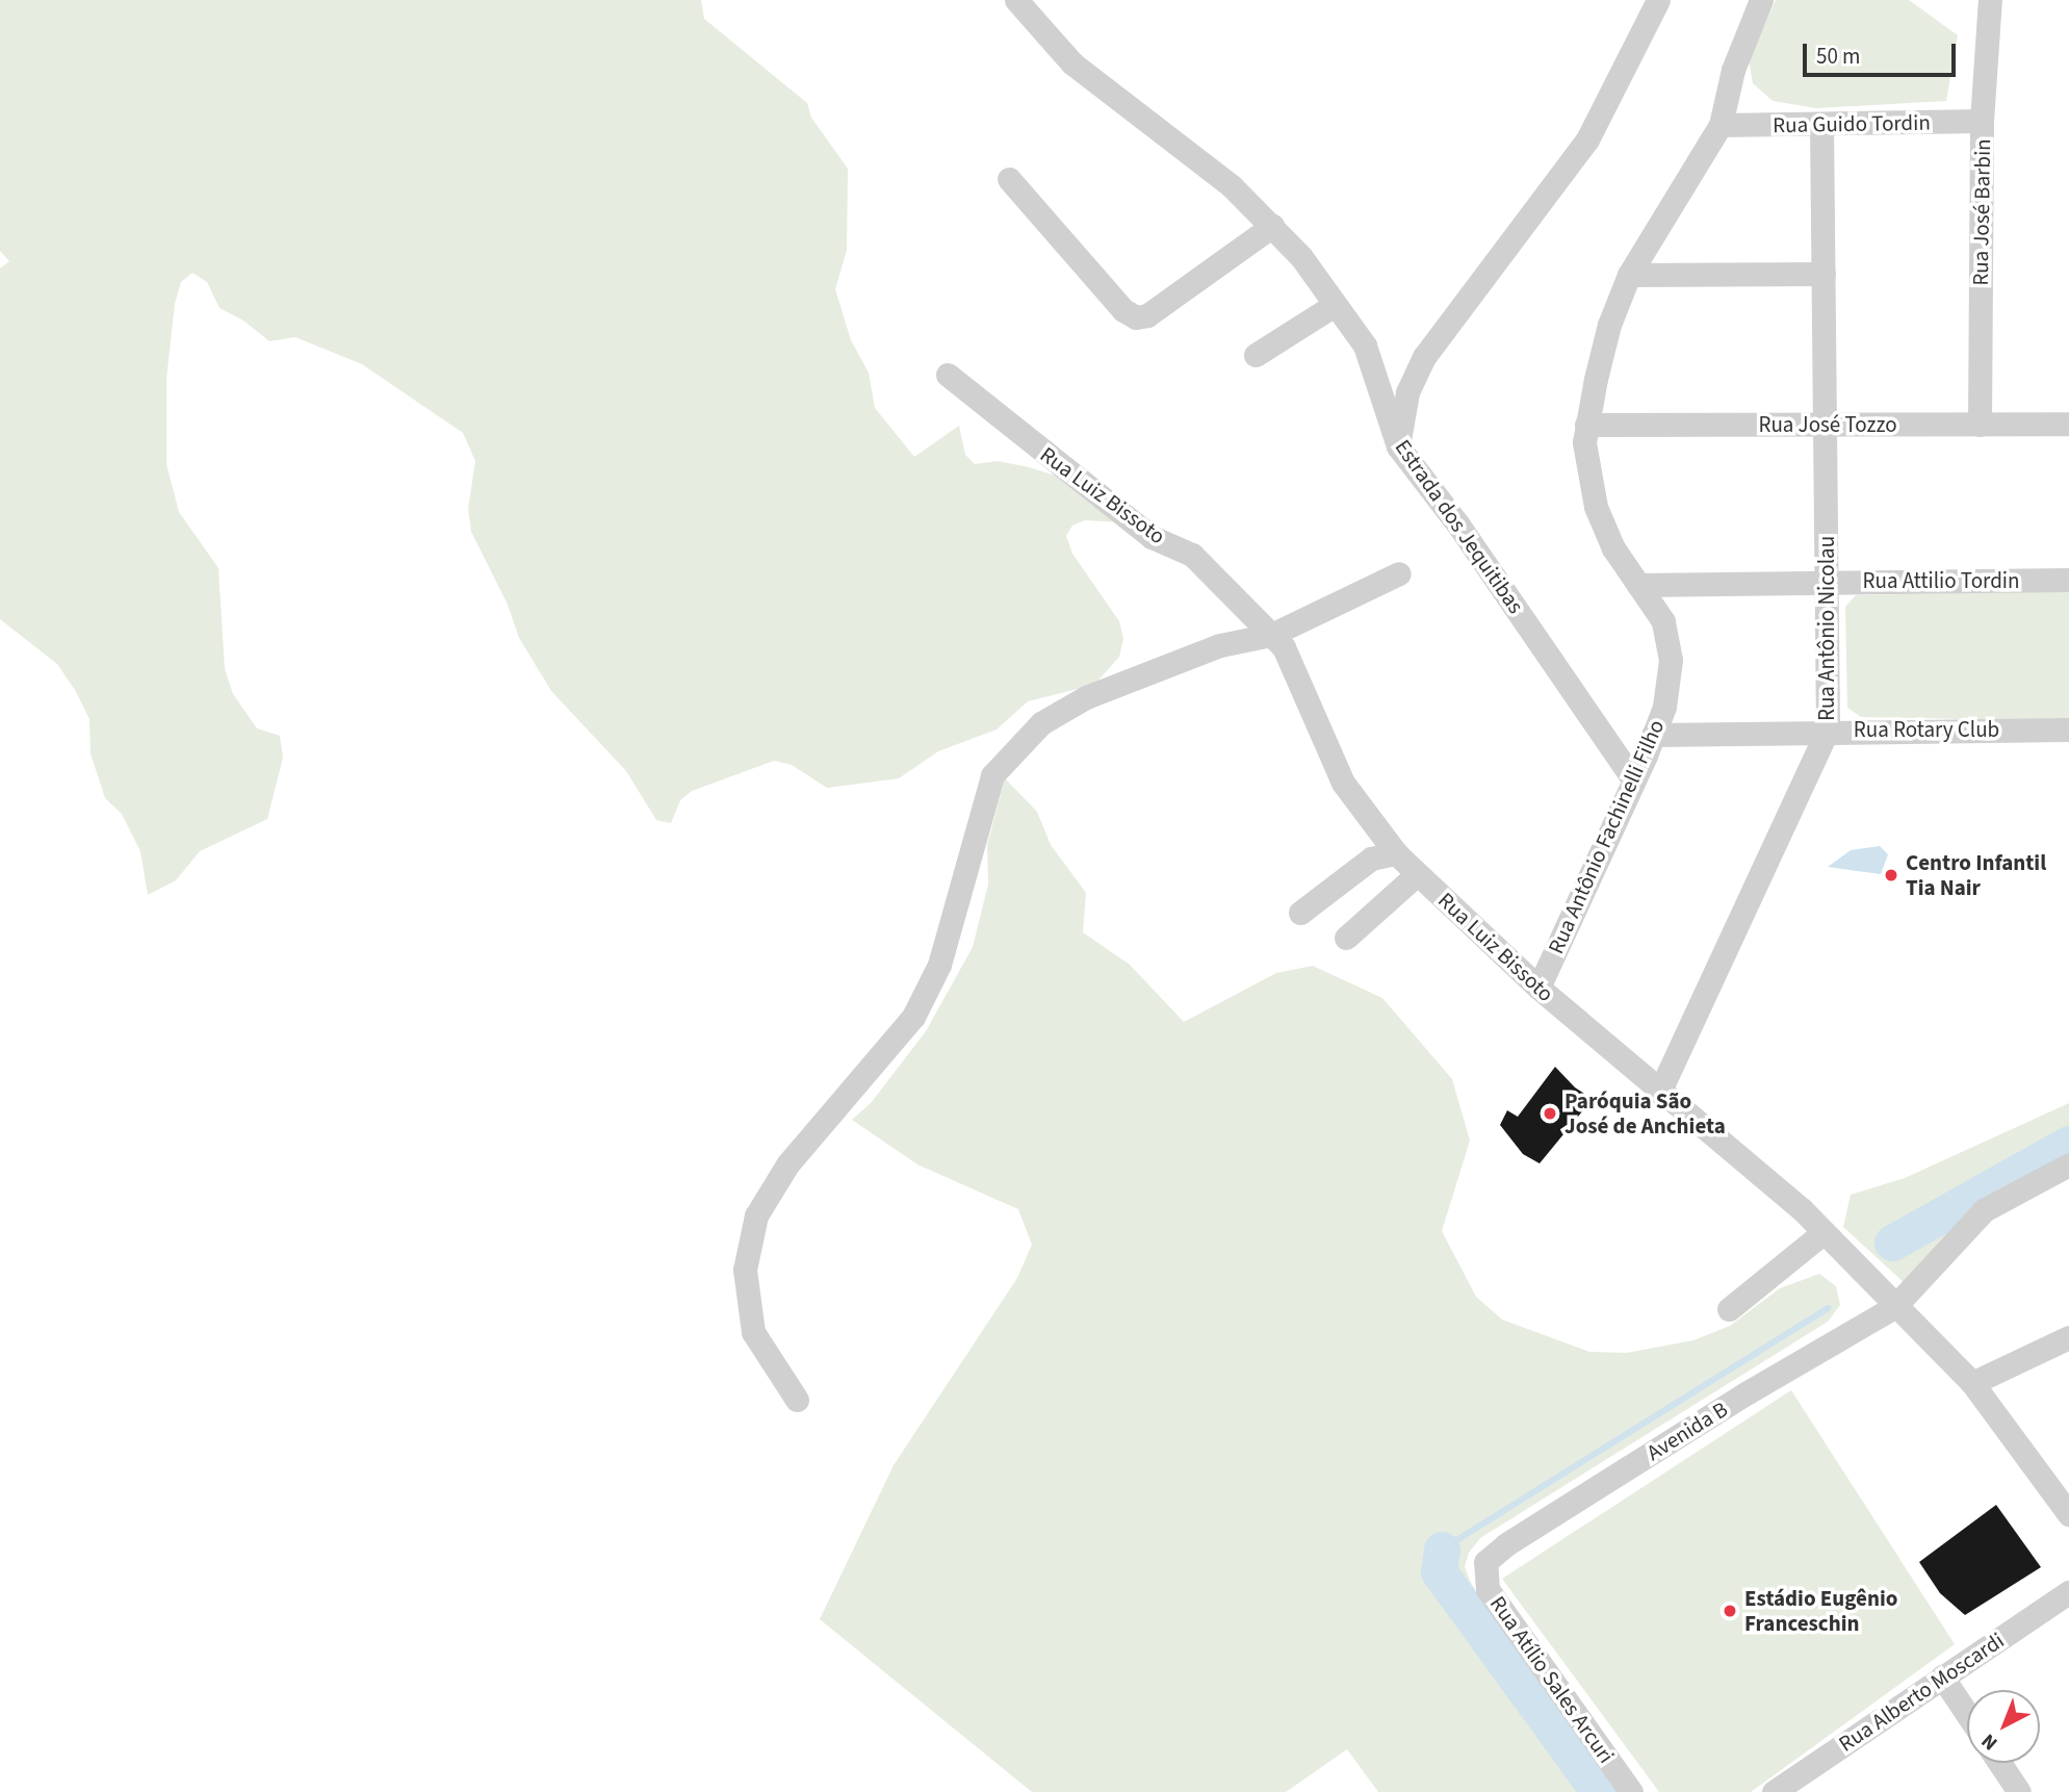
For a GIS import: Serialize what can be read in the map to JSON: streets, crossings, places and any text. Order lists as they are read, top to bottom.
{
  "streets": {
    "street": [
      "Rua Guido Tordin",
      "Rua José Barbin",
      "Rua José Tozzo",
      "Rua Luiz Bissoto",
      "Estrada dos Jequitibas",
      "Rua Attilio Tordin",
      "Rua Antônio Nicolau",
      "Rua Rotary Club",
      "Rua Antônio Fachinelli Filho",
      "Avenida B",
      "Rua Atílio Sales Arcuri",
      "Rua Alberto Moscardi"
    ]
  },
  "crossings": [
    ["Rua Guido Tordin", "Rua José Barbin"],
    ["Rua Guido Tordin", "Rua Antônio Nicolau"],
    ["Rua Guido Tordin", "Rua Antônio Fachinelli Filho"],
    ["Rua José Barbin", "Rua José Tozzo"],
    ["Rua José Tozzo", "Rua Antônio Nicolau"],
    ["Rua José Tozzo", "Rua Antônio Fachinelli Filho"],
    ["Rua Luiz Bissoto", "Rua Antônio Nicolau"],
    ["Rua Luiz Bissoto", "Rua Antônio Fachinelli Filho"],
    ["Rua Luiz Bissoto", "Avenida B"],
    ["Estrada dos Jequitibas", "Rua Antônio Fachinelli Filho"],
    ["Rua Attilio Tordin", "Rua Antônio Nicolau"],
    ["Rua Attilio Tordin", "Rua Antônio Fachinelli Filho"],
    ["Rua Antônio Nicolau", "Rua Rotary Club"],
    ["Rua Rotary Club", "Rua Antônio Fachinelli Filho"],
    ["Avenida B", "Rua Atílio Sales Arcuri"]
  ],
  "places": ["Centro Infantil Tia Nair", "Paróquia São José de Anchieta", "Estádio Eugênio Franceschin"],
  "scale_bar": "50 m",
  "north": "bottom left"
}
